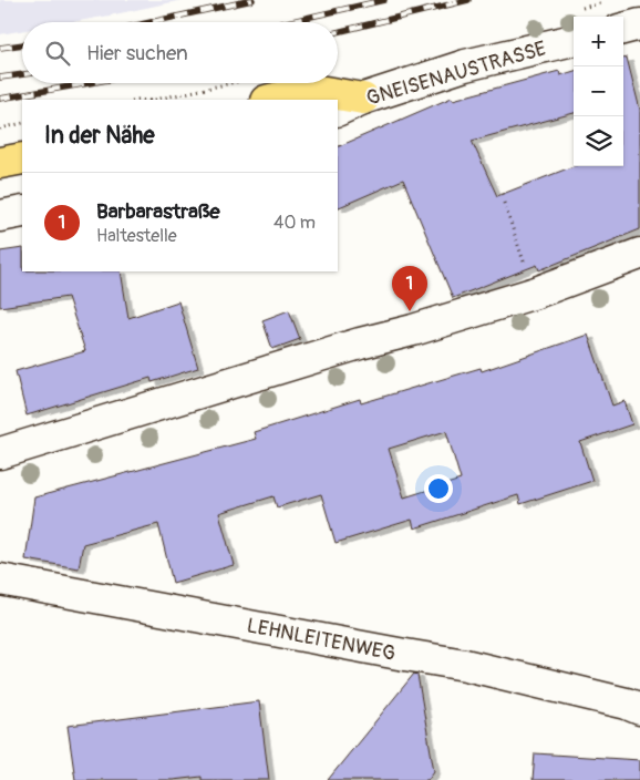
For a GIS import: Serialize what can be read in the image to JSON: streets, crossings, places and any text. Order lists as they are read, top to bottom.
{
  "streets": {
    "street": ["GNEISENAUSTRASSE", "LEHNLEITENWEG"]
  },
  "page": {
    "map_buttons": ["+", "−"],
    "search": "Hier suchen",
    "heading": "In der Nähe",
    "list": [
      {
        "mark": "1",
        "name": "Barbarastraße",
        "note": "Haltestelle",
        "value": "40 m"
      }
    ],
    "pins": "1"
  }
}
